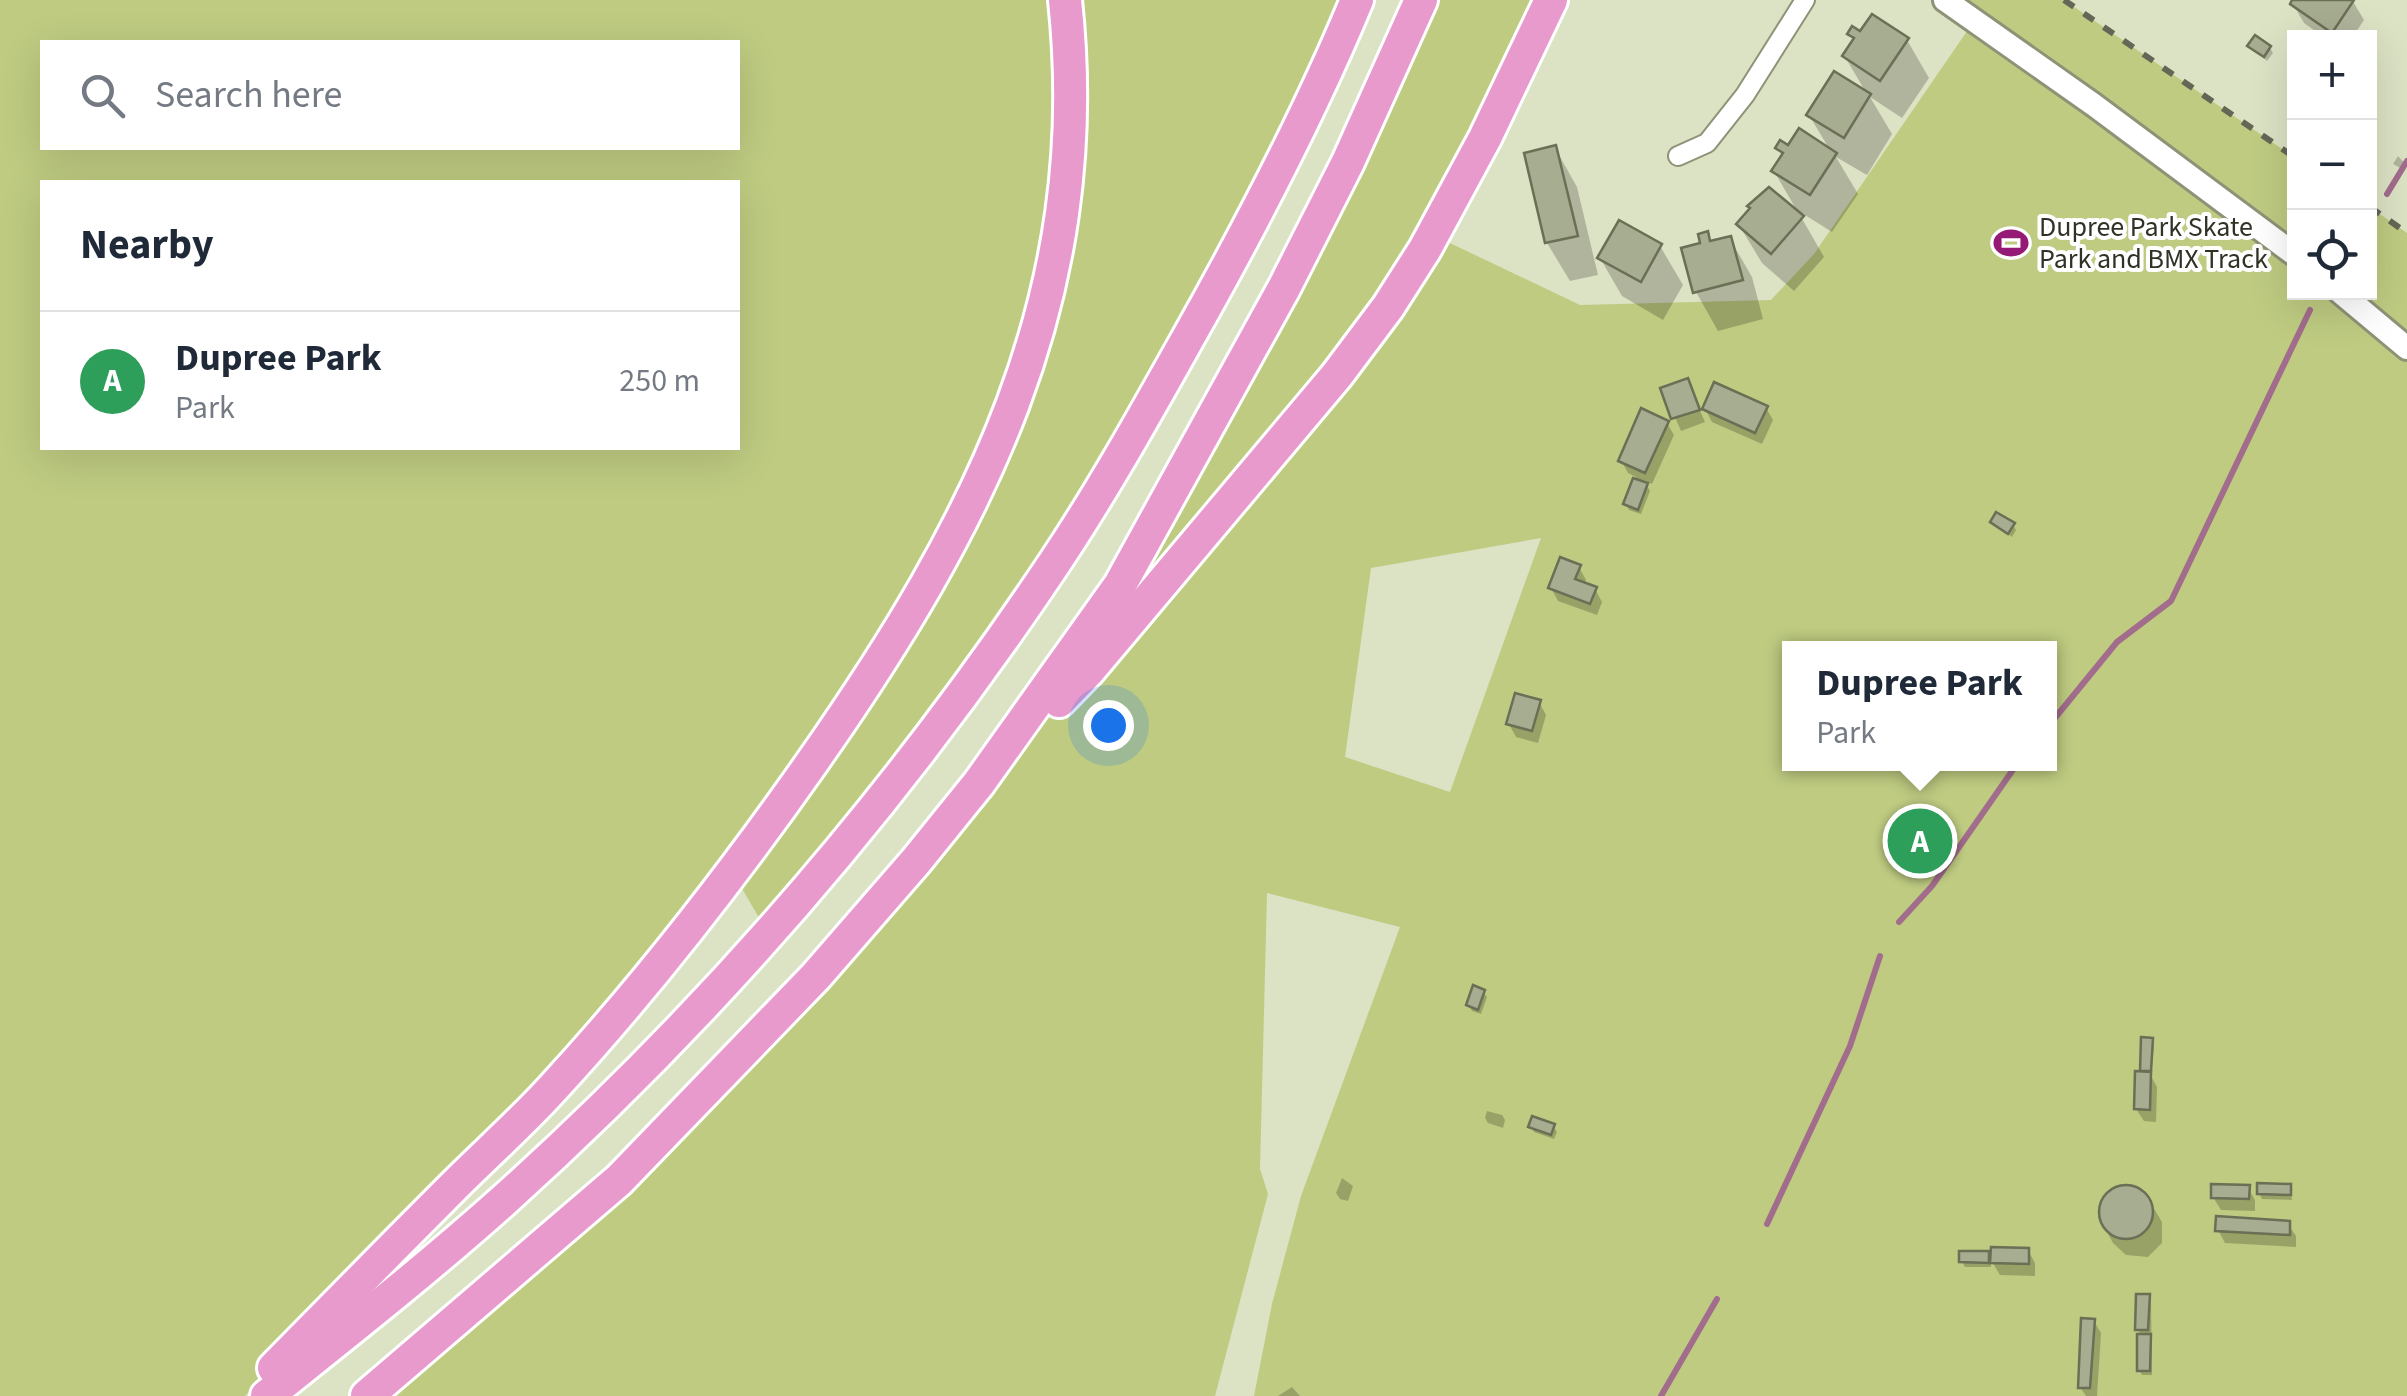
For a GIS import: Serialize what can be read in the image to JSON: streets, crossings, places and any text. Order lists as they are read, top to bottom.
{
  "places": {
    "sports": ["Dupree Park Skate Park and BMX Track"]
  },
  "page": {
    "map_buttons": ["+", "−"],
    "search": "Search here",
    "heading": "Nearby",
    "list": [
      {
        "mark": "A",
        "name": "Dupree Park",
        "note": "Park",
        "value": "250 m"
      }
    ],
    "popup": ["Dupree Park", "Park"],
    "pins": "A"
  }
}
